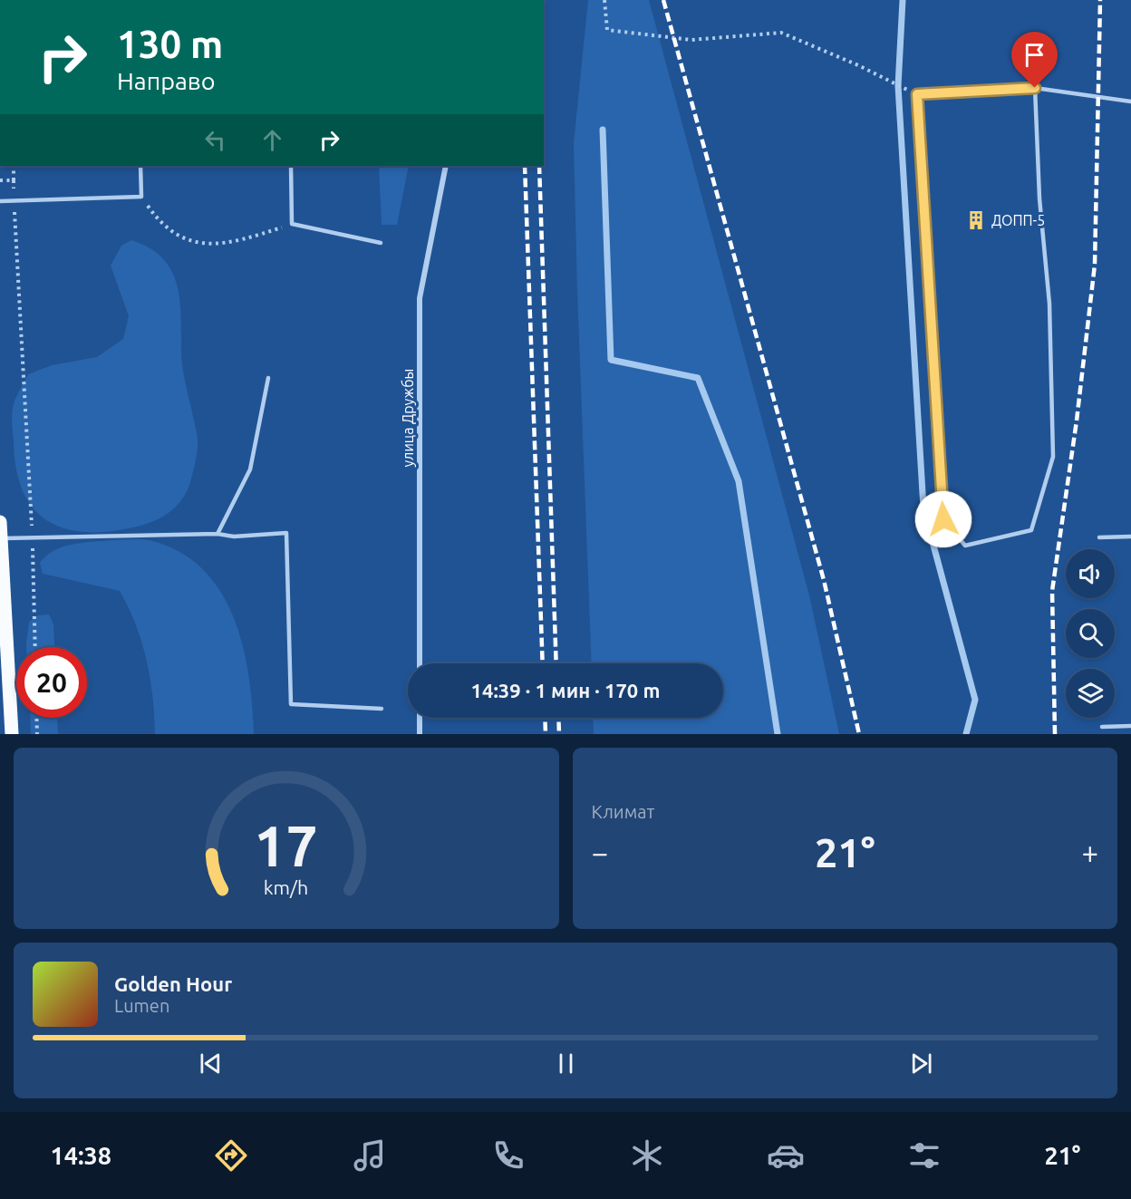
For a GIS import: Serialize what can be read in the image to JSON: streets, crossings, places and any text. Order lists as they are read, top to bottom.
{
  "streets": {
    "street": ["улица Дружбы"]
  },
  "places": {
    "building": ["ДОПП-5"]
  },
  "page": {
    "turn": ["130 m", "Направо"],
    "limit": "20",
    "trip": "14:39 · 1 мин · 170 m",
    "tile": "Климат",
    "heat": ["−", "21°", "+"],
    "song": ["Golden Hour", "Lumen"],
    "tabs": ["14:38", "21°"],
    "gauge": ["17", "km/h"]
  }
}
